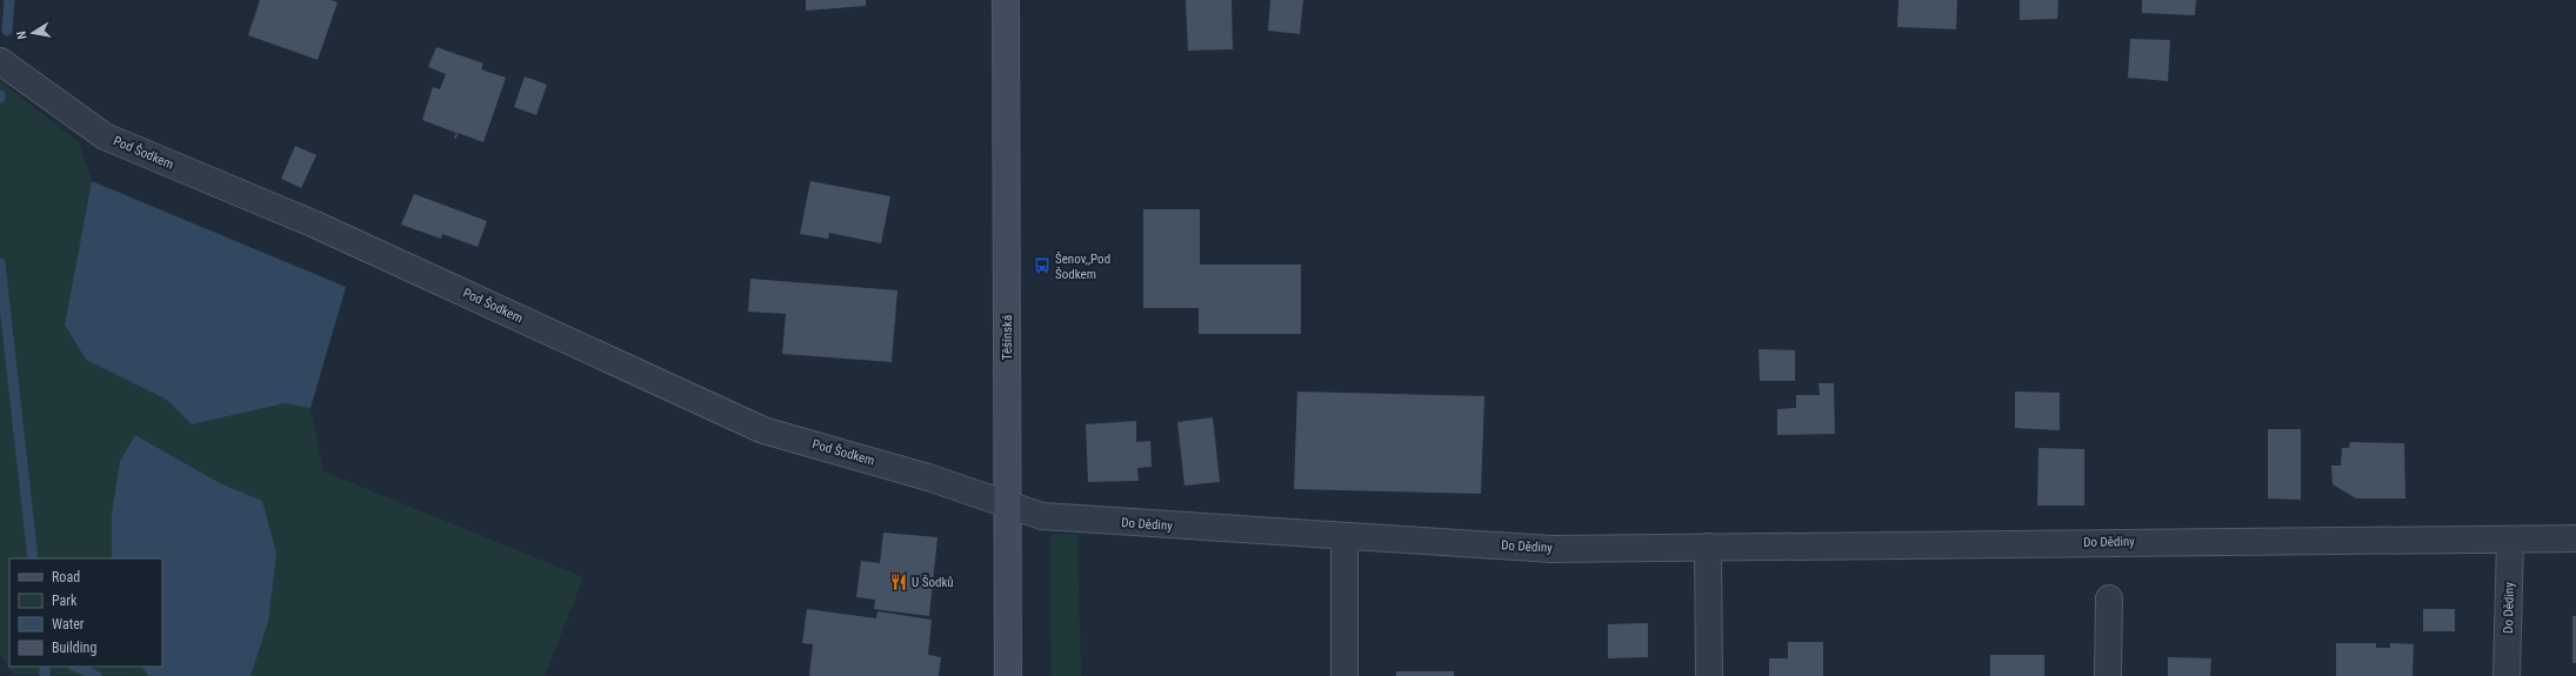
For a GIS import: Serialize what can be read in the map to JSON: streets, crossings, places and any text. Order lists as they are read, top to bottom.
{
  "streets": {
    "main road": ["Těšínská"],
    "street": ["Pod Šodkem", "Do Dědiny"]
  },
  "crossings": [
    ["Pod Šodkem", "Těšínská"],
    ["Pod Šodkem", "Do Dědiny"],
    ["Těšínská", "Do Dědiny"]
  ],
  "places": {
    "bus stop": ["Šenov,,Pod Šodkem"],
    "restaurant": ["U Šodků"]
  },
  "legend": [
    "Road",
    "Park",
    "Water",
    "Building"
  ],
  "north": "left"
}
